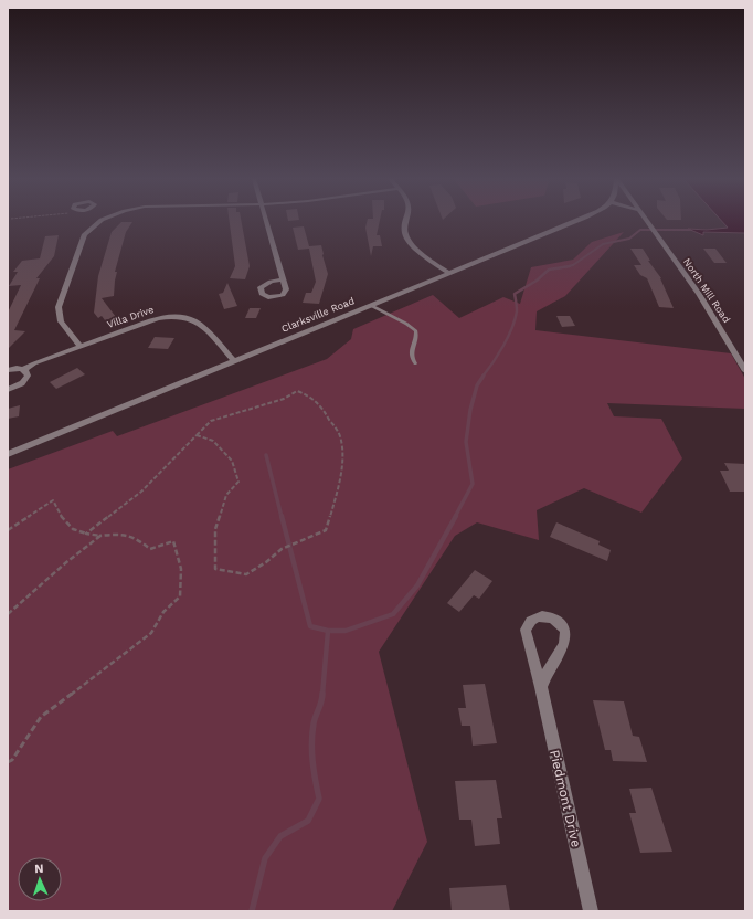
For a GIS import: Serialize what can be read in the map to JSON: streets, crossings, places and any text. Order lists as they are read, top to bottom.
{
  "streets": {
    "street": [
      "North Mill Road",
      "Clarksville Road",
      "Villa Drive",
      "Piedmont Drive"
    ]
  },
  "crossings": [
    ["Clarksville Road", "Villa Drive"]
  ],
  "north": "top"
}
